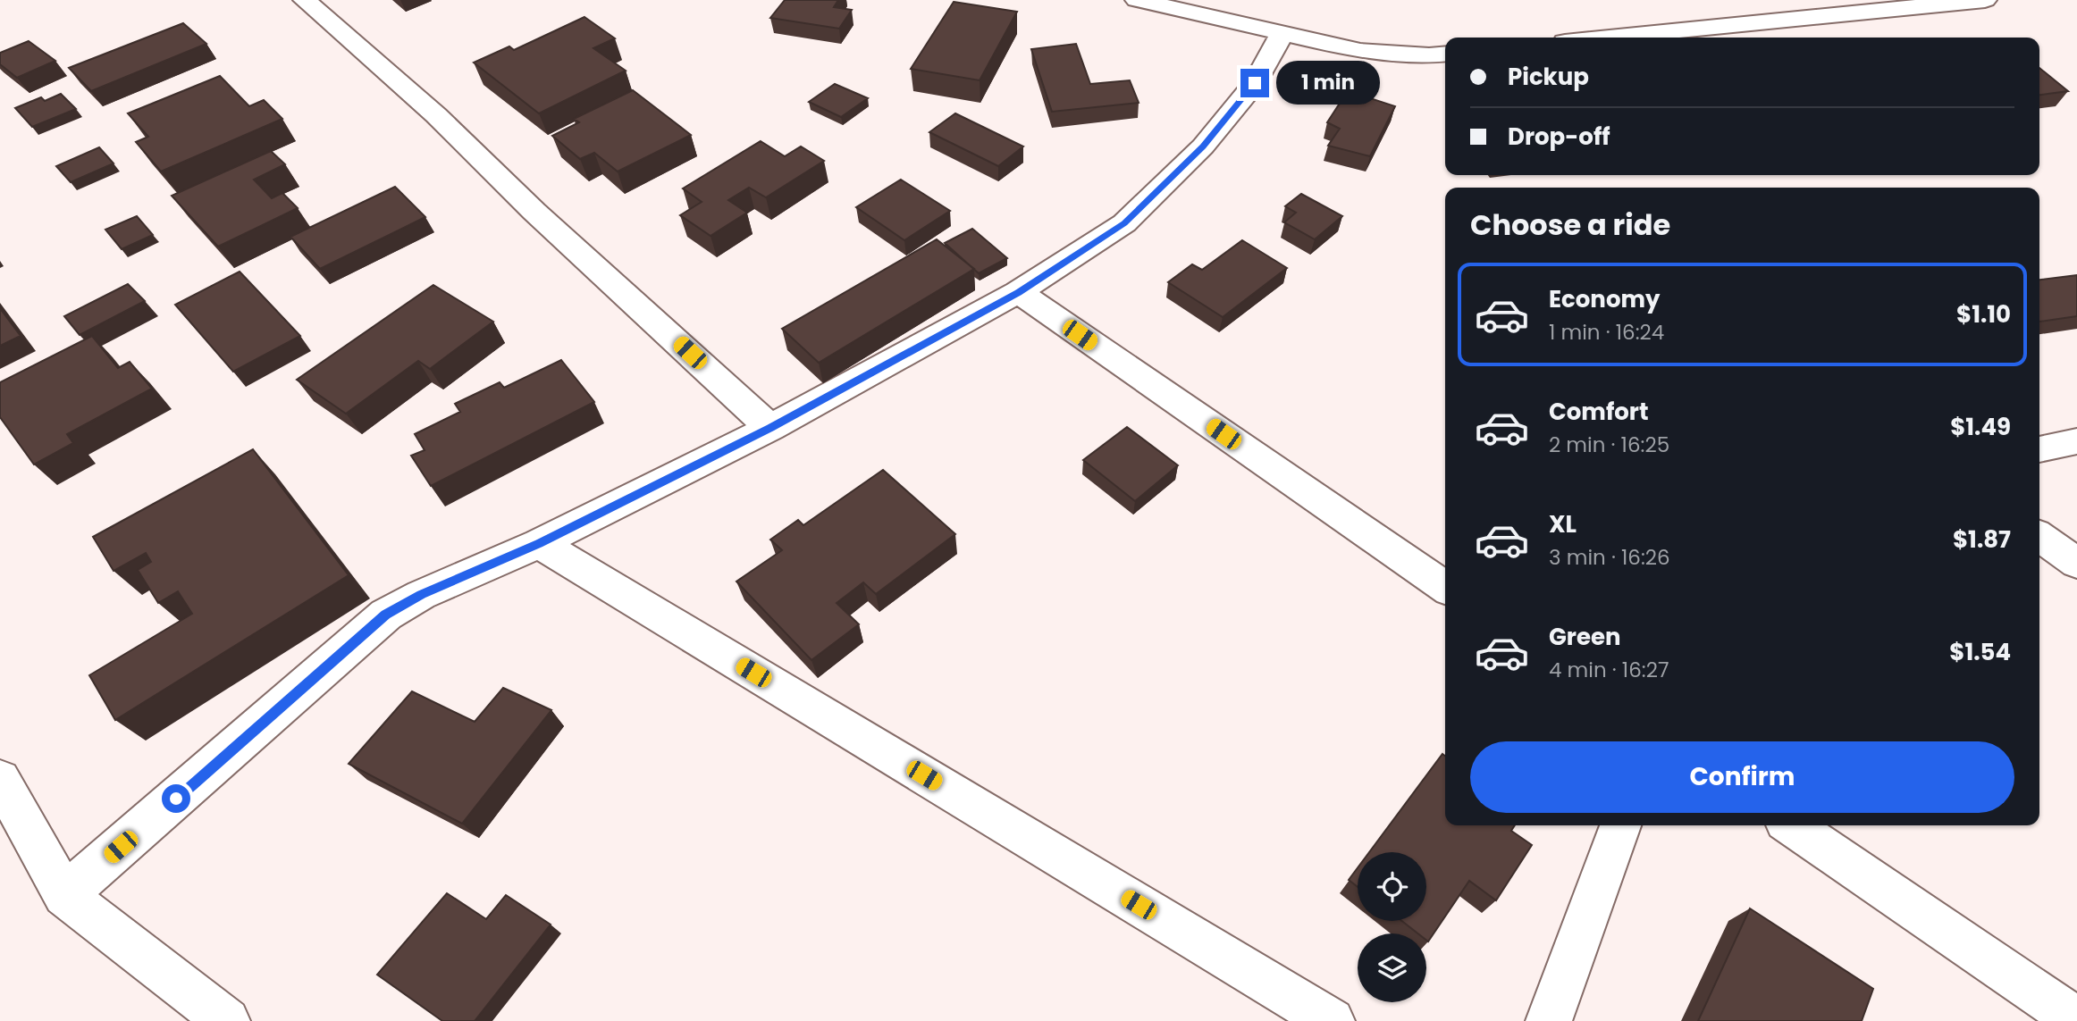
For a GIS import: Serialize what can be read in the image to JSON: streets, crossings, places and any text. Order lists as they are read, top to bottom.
{
  "page": {
    "banner": ["Pickup", "Drop-off"],
    "bubble": "1 min",
    "heading": "Choose a ride",
    "list": [
      {
        "name": "Economy",
        "note": "1 min · 16:24",
        "value": "$1.10"
      },
      {
        "name": "Comfort",
        "note": "2 min · 16:25",
        "value": "$1.49"
      },
      {
        "name": "XL",
        "note": "3 min · 16:26",
        "value": "$1.87"
      },
      {
        "name": "Green",
        "note": "4 min · 16:27",
        "value": "$1.54"
      }
    ],
    "buttons": "Confirm"
  }
}
